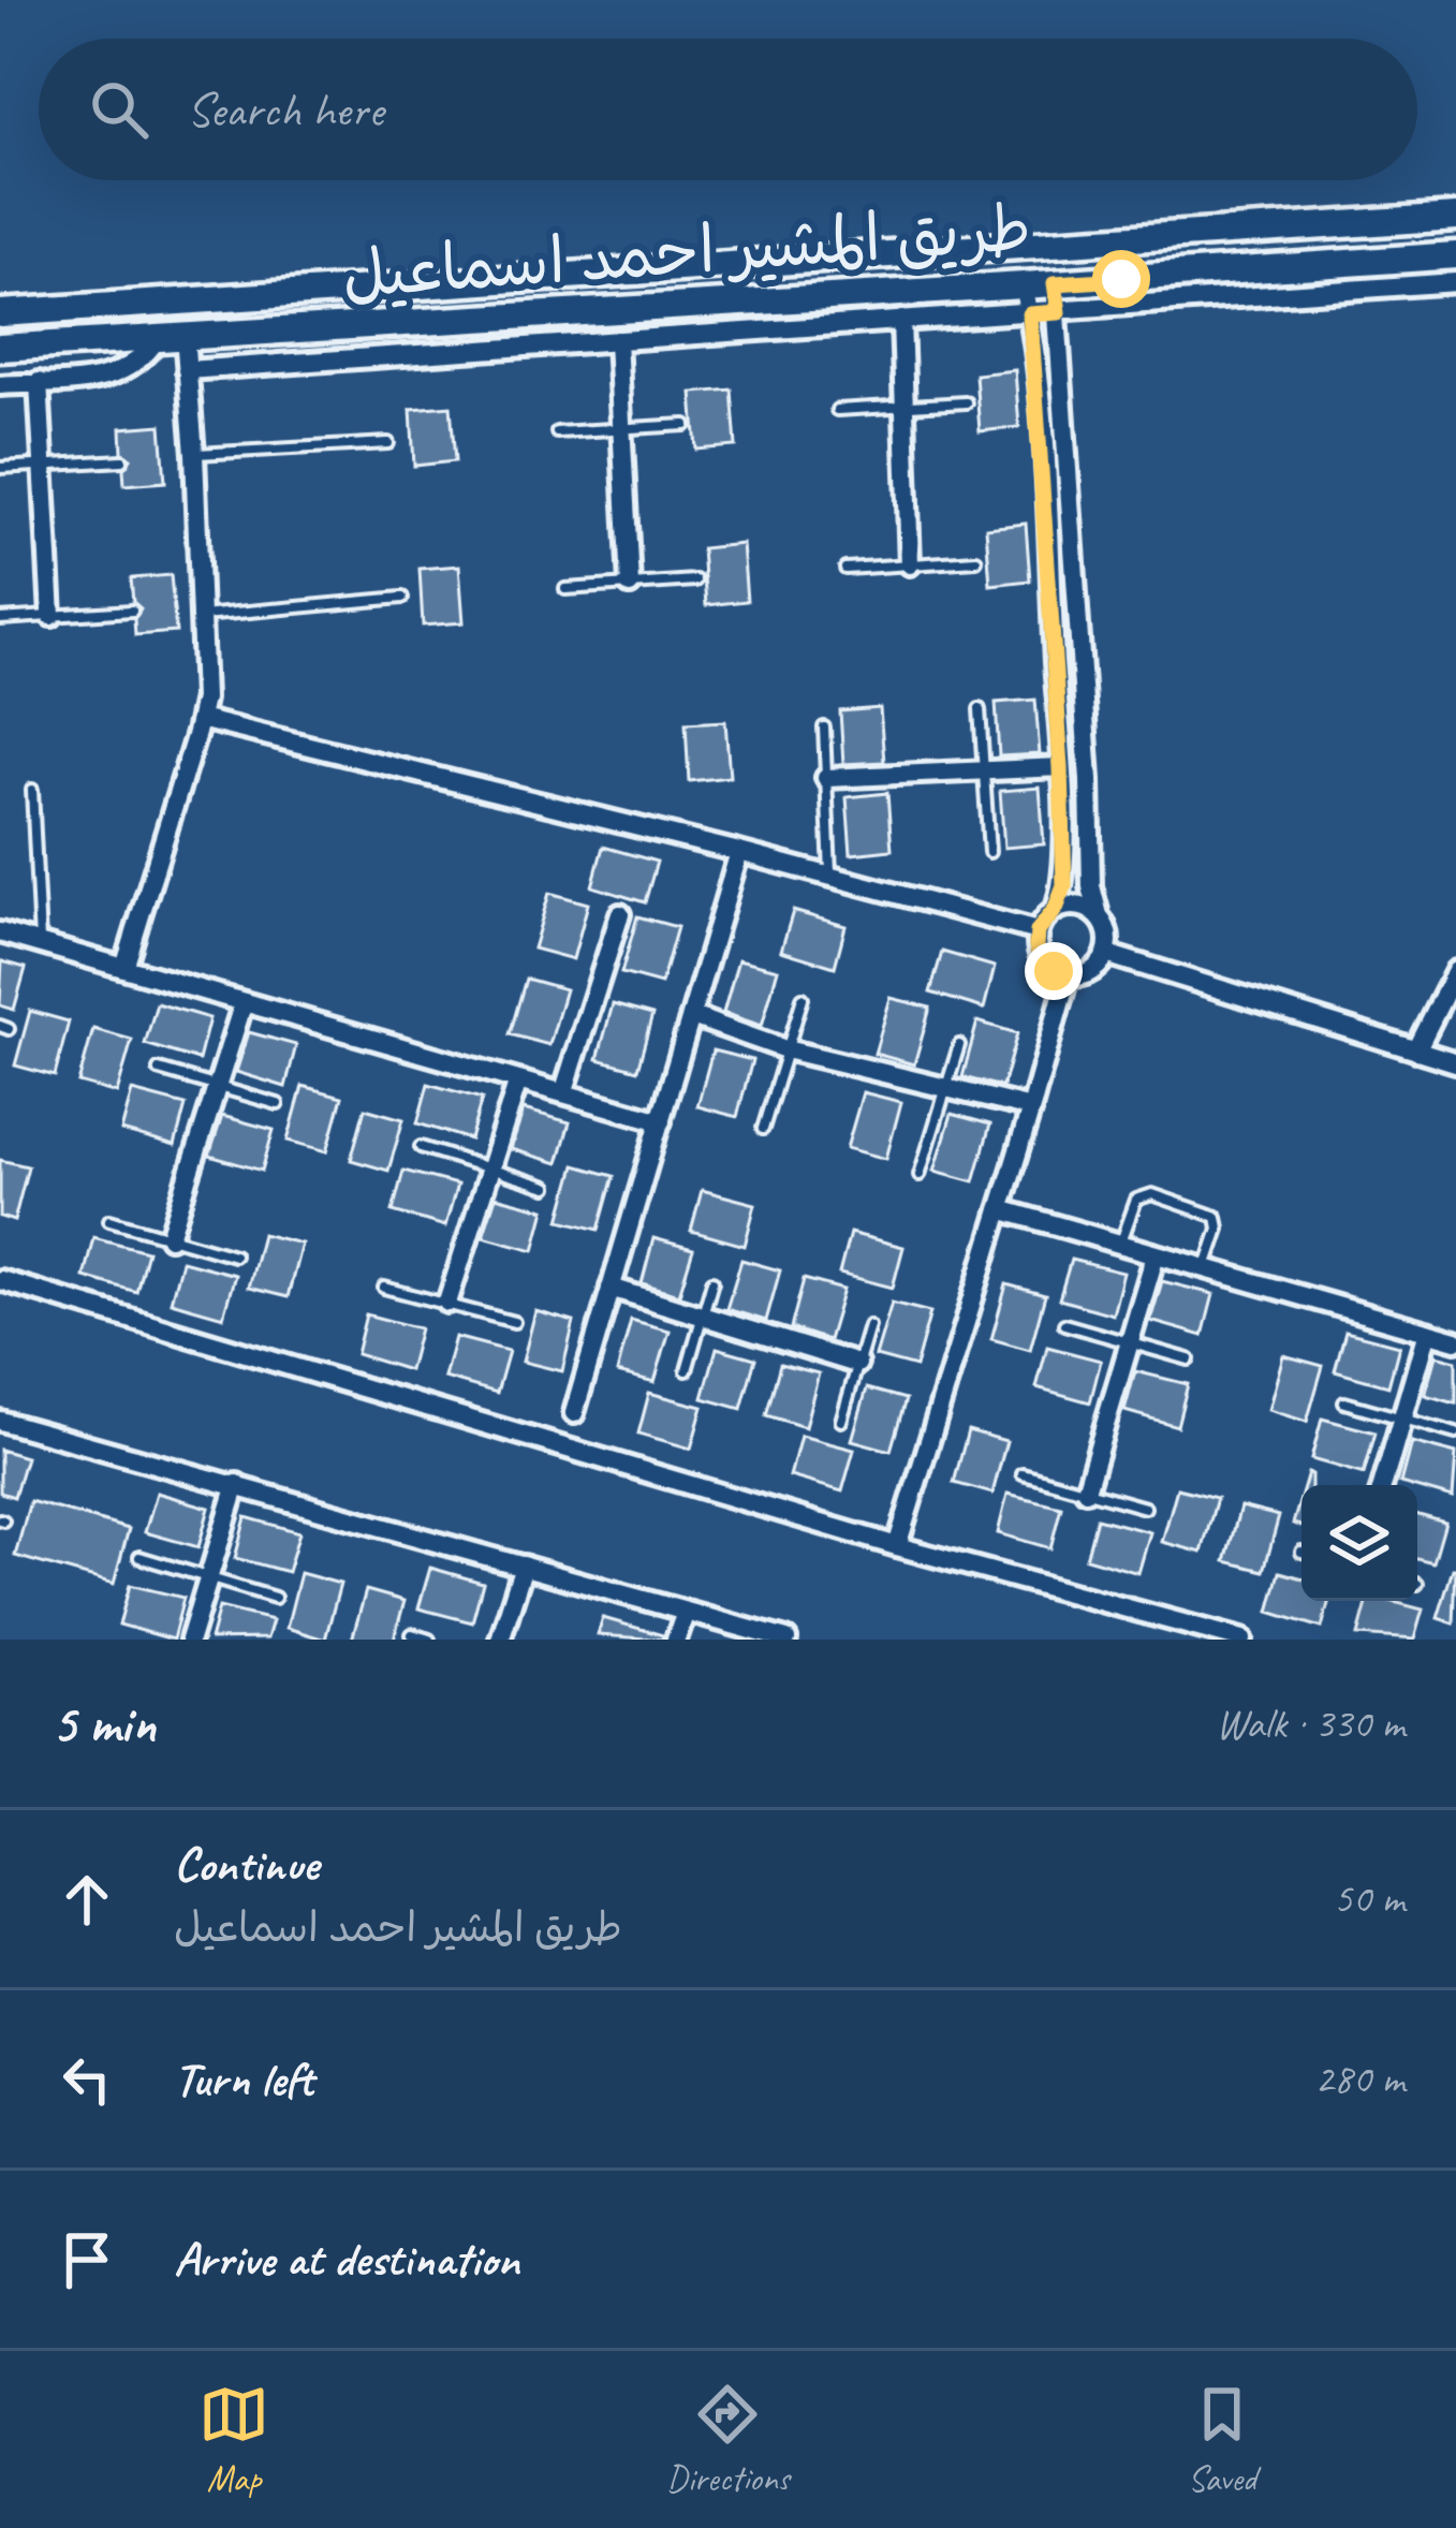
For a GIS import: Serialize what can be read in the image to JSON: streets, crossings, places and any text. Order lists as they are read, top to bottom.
{
  "streets": {
    "street": ["طريق المشير احمد اسماعيل"]
  },
  "page": {
    "search": "Search here",
    "heading": ["5 min", "Walk · 330 m"],
    "list": [
      ["Continue", "طريق المشير احمد اسماعيل", "50 m"],
      ["Turn left", "280 m"],
      "Arrive at destination"
    ],
    "nav": ["Map", "Directions", "Saved"]
  }
}
